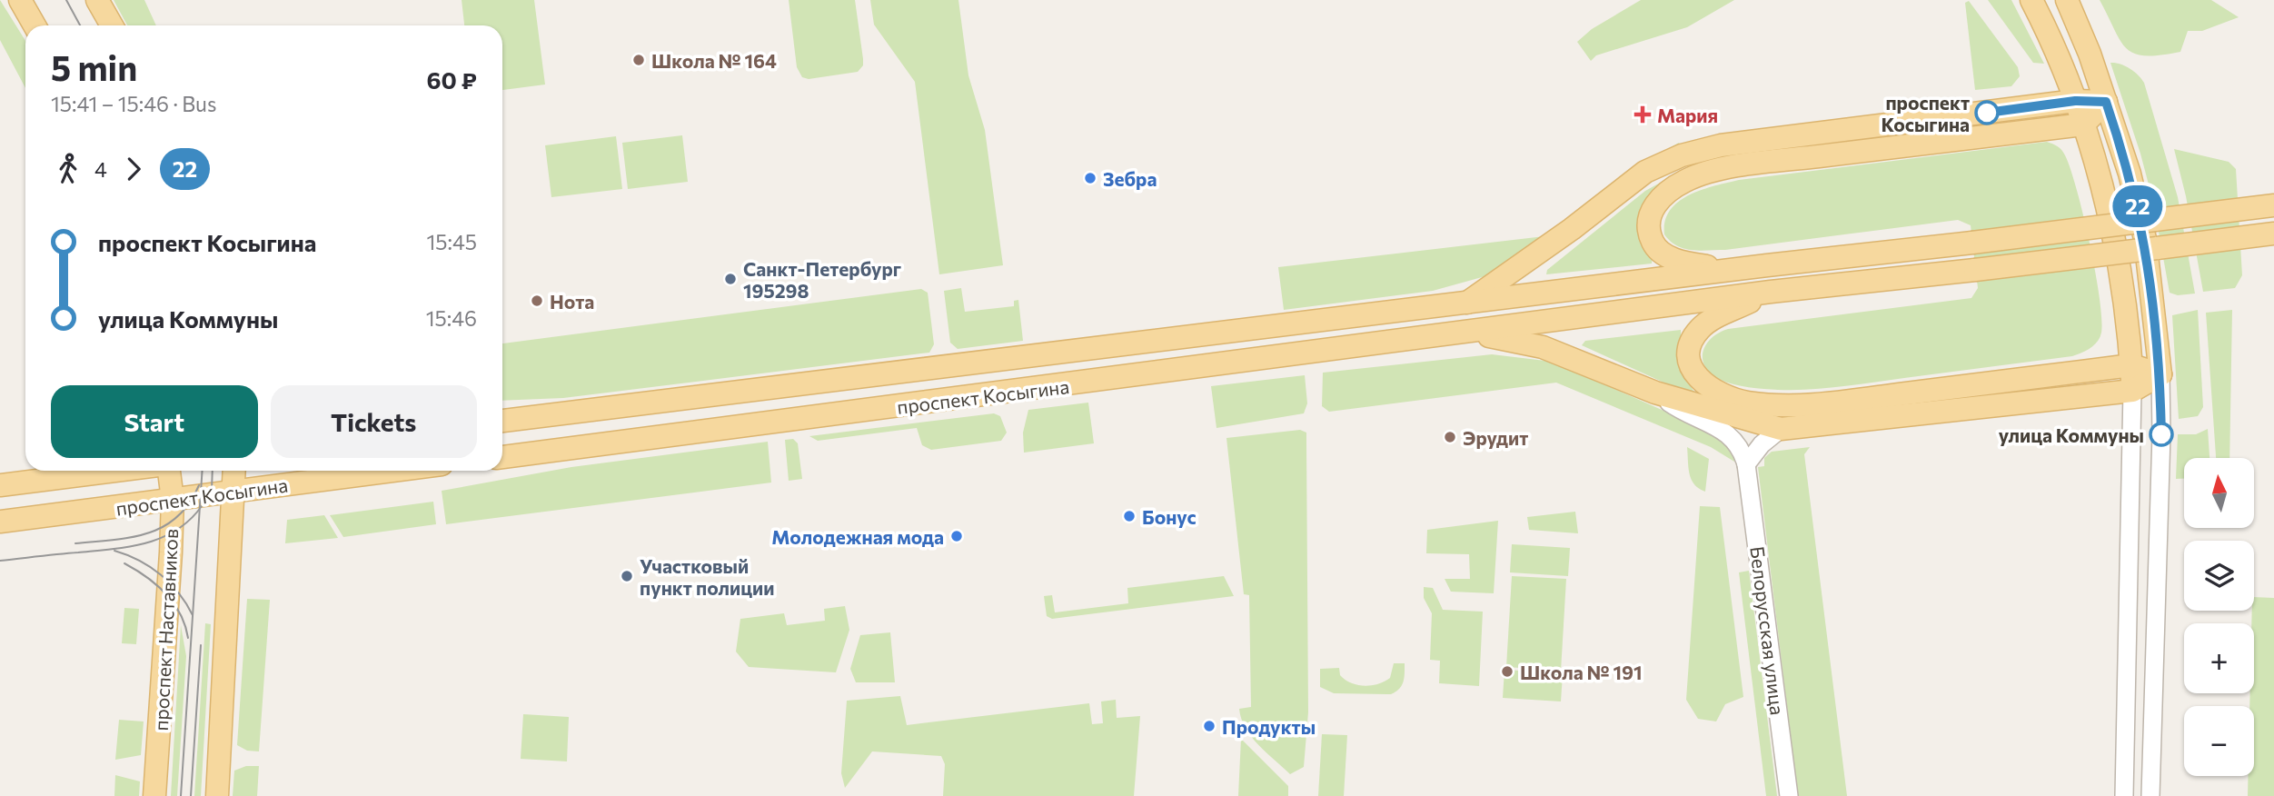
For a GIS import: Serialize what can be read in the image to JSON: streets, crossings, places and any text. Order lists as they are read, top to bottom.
{
  "streets": {
    "main road": ["проспект Косыгина", "проспект Наставников"],
    "street": ["Белорусская улица"]
  },
  "crossings": [
    ["проспект Косыгина", "проспект Наставников"],
    ["проспект Косыгина", "Белорусская улица"]
  ],
  "places": {
    "other": [
      "Школа № 164",
      "проспект Косыгина",
      "Зебра",
      "Санкт-Петербург 195298",
      "Нота",
      "улица Коммуны",
      "Эрудит",
      "Бонус",
      "Молодежная мода",
      "Участковый пункт полиции",
      "Школа № 191",
      "Продукты"
    ],
    "health": ["Мария"]
  },
  "lines": ["bus line 22"],
  "north": "top",
  "page": {
    "on_map": "22",
    "heading": ["5 min", "15:41 – 15:46 · Bus", "60 ₽"],
    "legs": ["4", "22"],
    "list": [
      {
        "name": "проспект Косыгина",
        "value": "15:45"
      },
      {
        "name": "улица Коммуны",
        "value": "15:46"
      }
    ],
    "buttons": ["Start", "Tickets"],
    "map_buttons": ["+", "−"]
  }
}
